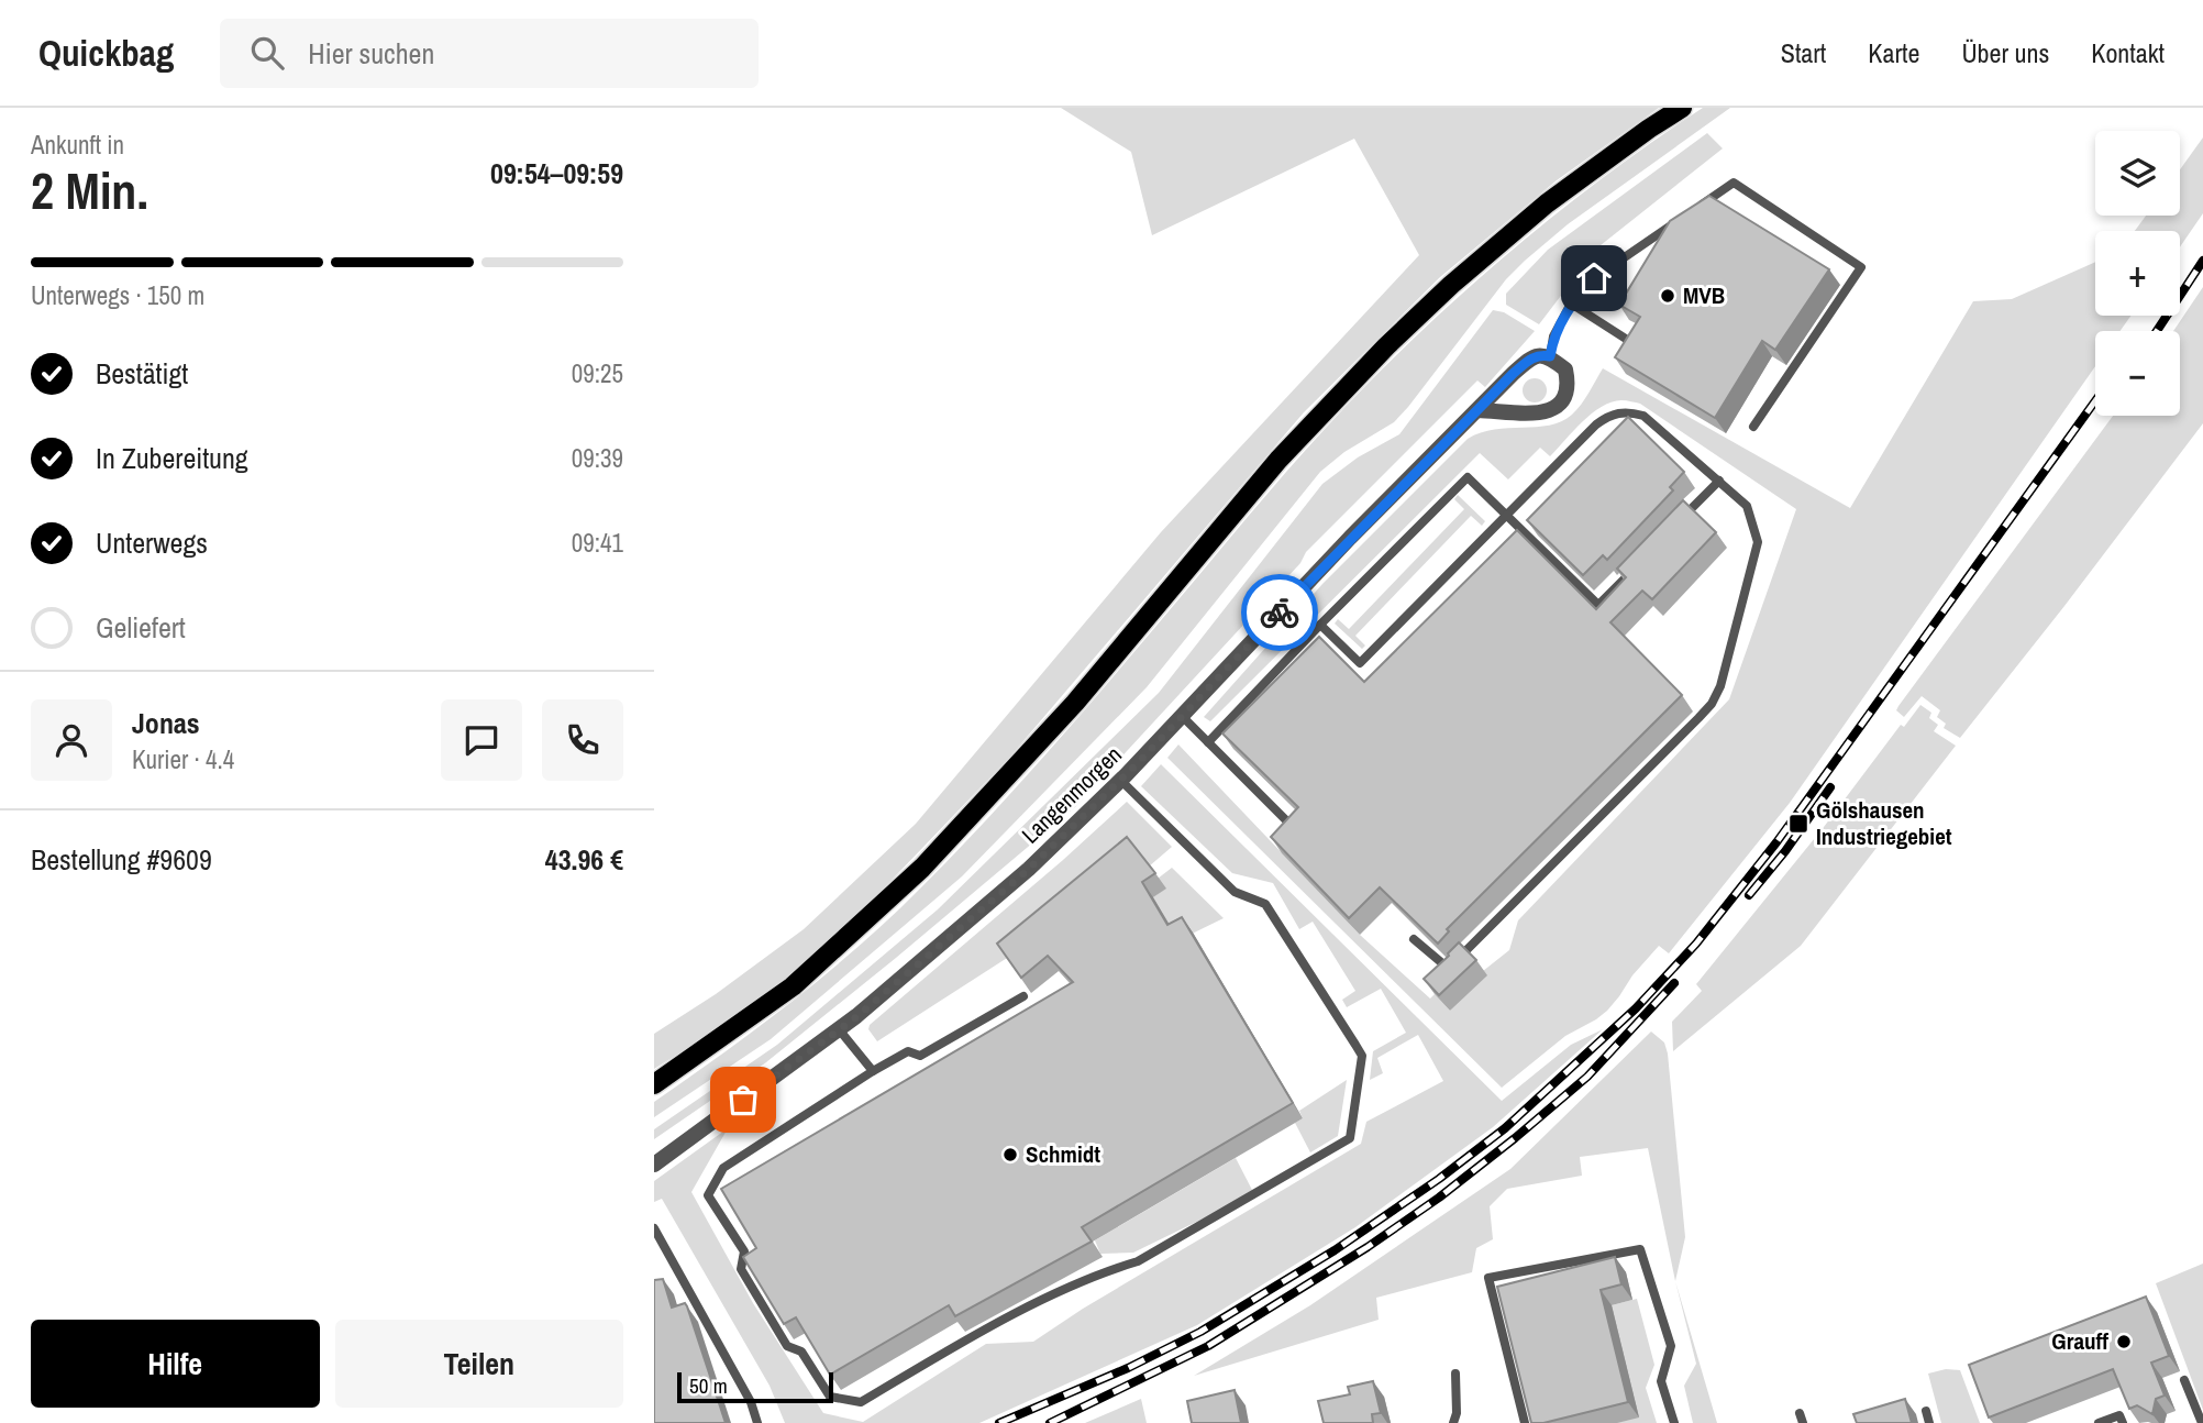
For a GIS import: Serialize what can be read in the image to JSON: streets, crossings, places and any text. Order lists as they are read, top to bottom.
{
  "streets": {
    "street": ["Langenmorgen"]
  },
  "places": {
    "other": ["MVB", "Schmidt", "Grauff"],
    "transit": ["Gölshausen Industriegebiet"]
  },
  "scale_bar": "50 m",
  "page": {
    "header": "Quickbag",
    "search": "Hier suchen",
    "nav": [
      "Start",
      "Karte",
      "Über uns",
      "Kontakt"
    ],
    "heading": ["2 Min.", "Ankunft in", "09:54–09:59"],
    "panel": [
      "Jonas",
      "Kurier · 4.4",
      "Bestellung #9609",
      "43.96 €"
    ],
    "map_buttons": ["+", "−"],
    "bar": "Unterwegs · 150 m",
    "list": [
      ["Bestätigt", "09:25"],
      ["In Zubereitung", "09:39"],
      ["Unterwegs", "09:41"],
      "Geliefert"
    ],
    "buttons": ["Hilfe", "Teilen"],
    "scale": "50 m"
  }
}
